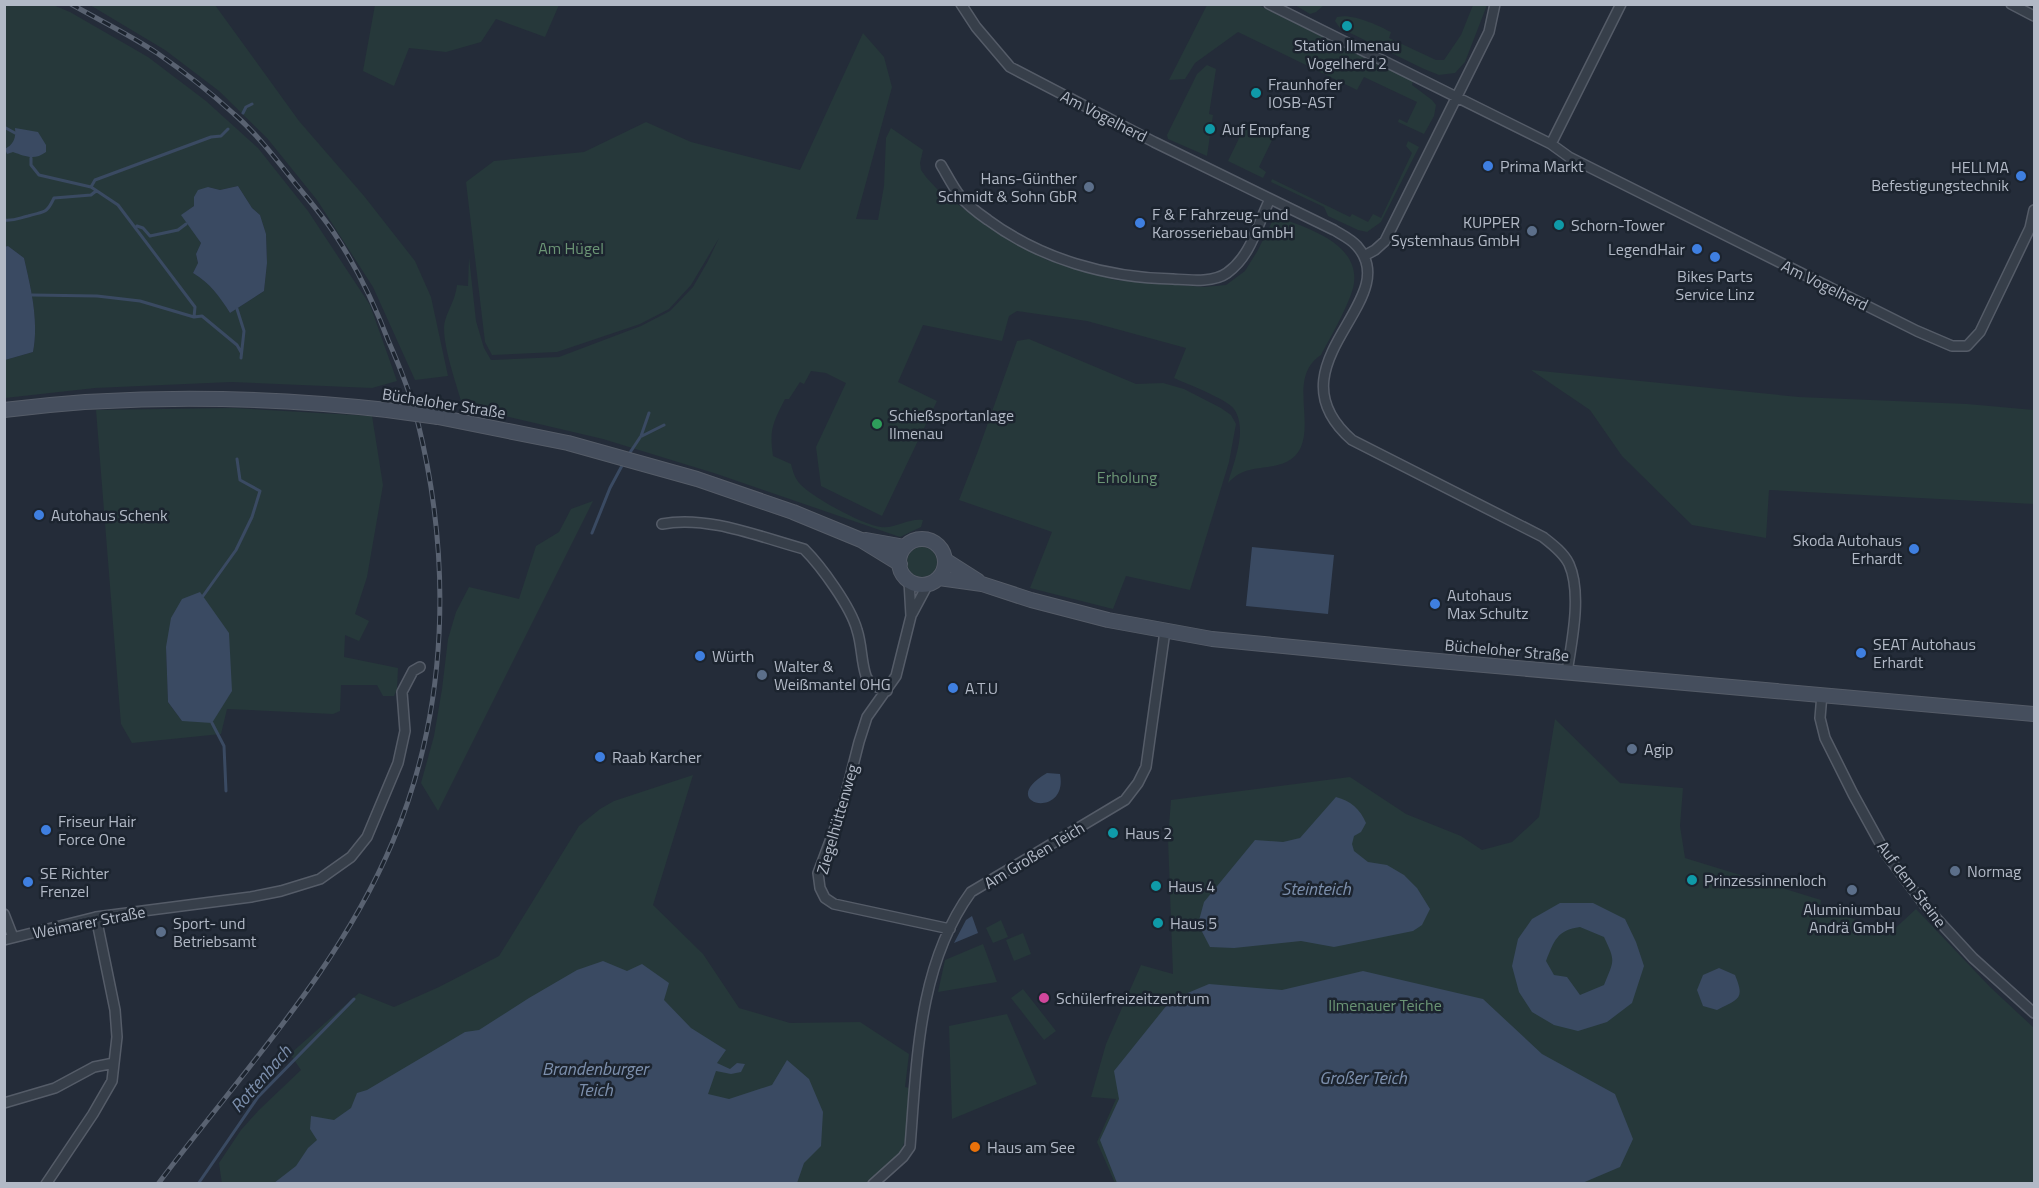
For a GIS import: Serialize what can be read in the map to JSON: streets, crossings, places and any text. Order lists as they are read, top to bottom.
{
  "streets": {
    "main road": ["Bücheloher Straße"],
    "street": [
      "Am Vogelherd",
      "Ziegelhüttenweg",
      "Am Großen Teich",
      "Auf dem Steine",
      "Weimarer Straße"
    ]
  },
  "crossings": [
    ["Bücheloher Straße", "Ziegelhüttenweg"],
    ["Bücheloher Straße", "Am Großen Teich"],
    ["Bücheloher Straße", "Auf dem Steine"],
    ["Ziegelhüttenweg", "Am Großen Teich"]
  ],
  "water": [
    "Steinteich",
    "Brandenburger Teich",
    "Großer Teich",
    "Rottenbach"
  ],
  "parks": ["Am Hügel", "Erholung", "Ilmenauer Teiche"],
  "places": [
    "Station Ilmenau Vogelherd 2",
    "Fraunhofer IOSB-AST",
    "Auf Empfang",
    "Prima Markt",
    "HELLMA Befestigungstechnik",
    "Hans-Günther Schmidt & Sohn GbR",
    "F & F Fahrzeug- und Karosseriebau GmbH",
    "Schorn-Tower",
    "KUPPER Systemhaus GmbH",
    "LegendHair",
    "Bikes Parts Service Linz",
    "Schießsportanlage Ilmenau",
    "Autohaus Schenk",
    "Skoda Autohaus Erhardt",
    "Autohaus Max Schultz",
    "SEAT Autohaus Erhardt",
    "Würth",
    "Walter & Weißmantel OHG",
    "A.T.U",
    "Agip",
    "Raab Karcher",
    "Friseur Hair Force One",
    "Haus 2",
    "Normag",
    "Prinzessinnenloch",
    "SE Richter Frenzel",
    "Haus 4",
    "Aluminiumbau Andrä GmbH",
    "Haus 5",
    "Sport- und Betriebsamt",
    "Schülerfreizeitzentrum",
    "Haus am See"
  ]
}
